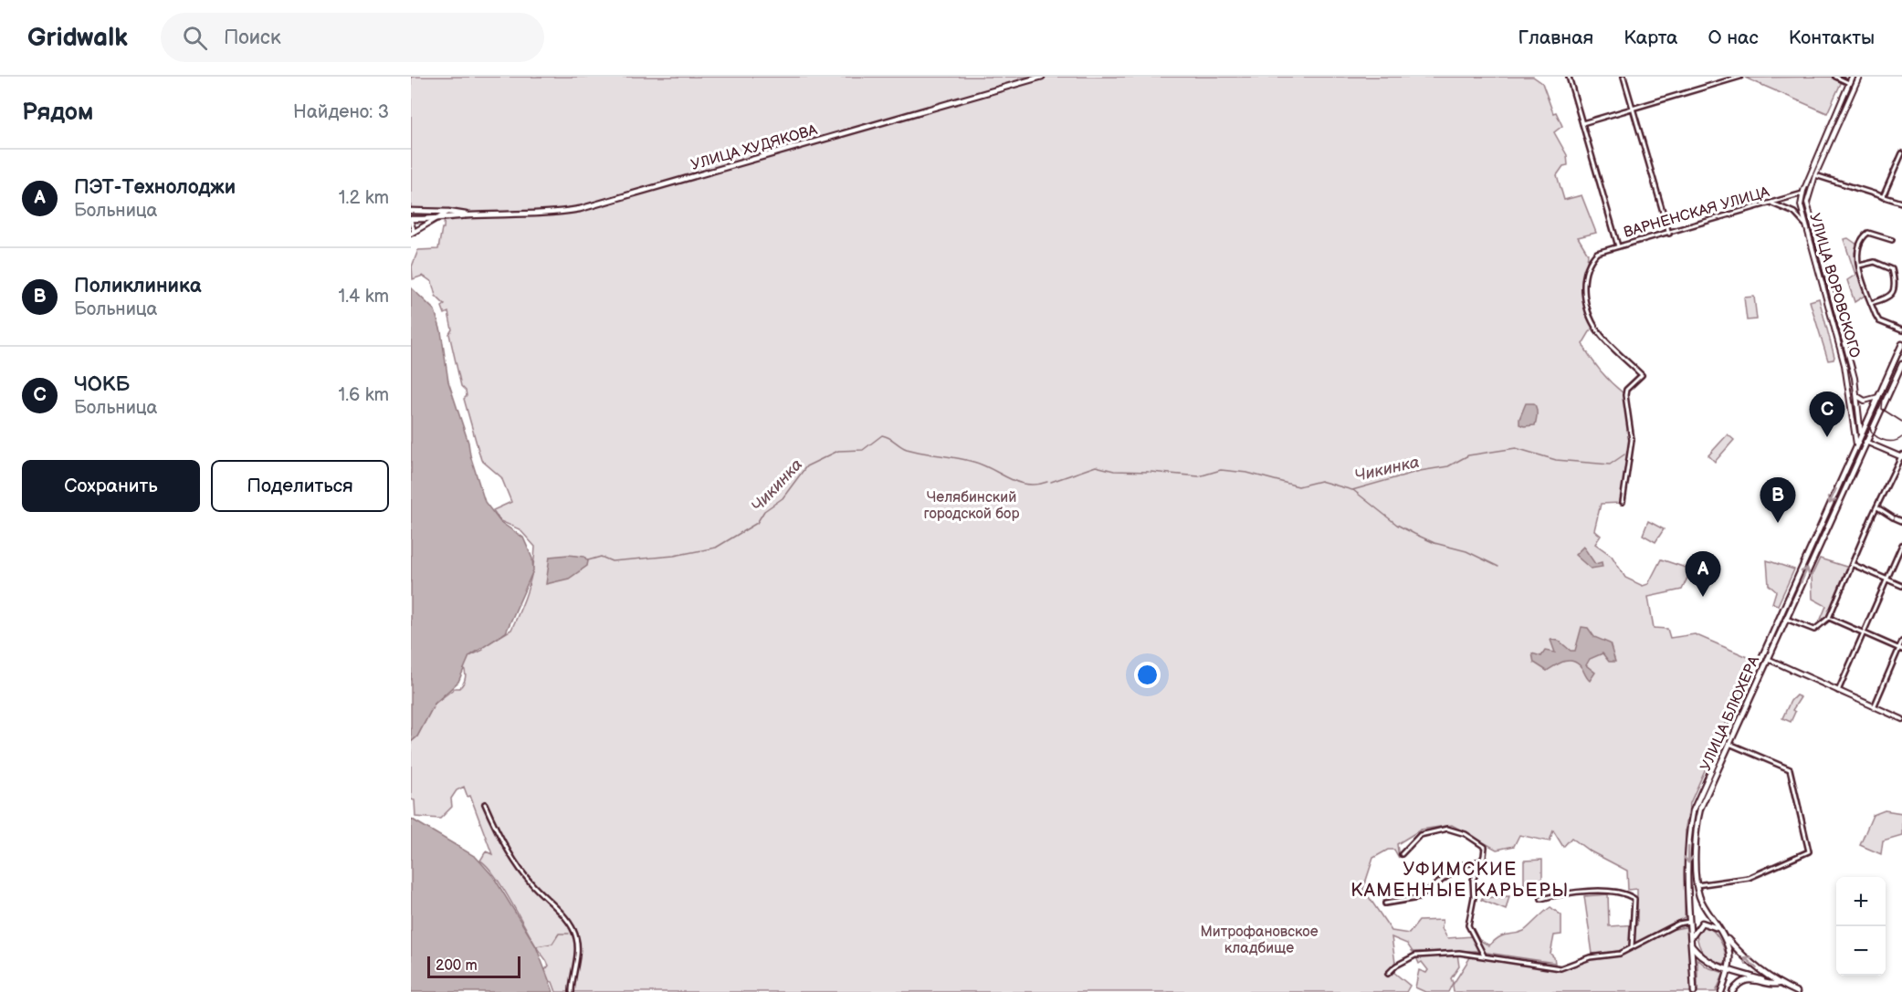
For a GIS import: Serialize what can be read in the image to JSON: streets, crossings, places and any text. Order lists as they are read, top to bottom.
{
  "streets": {
    "main road": ["УЛИЦА ХУДЯКОВА", "УЛИЦА ВОРОВСКОГО", "УЛИЦА БЛЮХЕРА"],
    "street": ["ВАРНЕНСКАЯ УЛИЦА"]
  },
  "crossings": [
    ["ВАРНЕНСКАЯ УЛИЦА", "УЛИЦА ВОРОВСКОГО"],
    ["УЛИЦА ВОРОВСКОГО", "УЛИЦА БЛЮХЕРА"]
  ],
  "districts": ["УФИМСКИЕ КАМЕННЫЕ КАРЬЕРЫ"],
  "water": ["Чикинка"],
  "parks": ["Челябинский городской бор", "Митрофановское кладбище"],
  "scale_bar": "200 m",
  "page": {
    "header": "Gridwalk",
    "search": "Поиск",
    "nav": [
      "Главная",
      "Карта",
      "О нас",
      "Контакты"
    ],
    "heading": ["Рядом", "Найдено: 3"],
    "list": [
      {
        "mark": "A",
        "name": "ПЭТ-Технолоджи",
        "note": "Больница",
        "value": "1.2 km"
      },
      {
        "mark": "B",
        "name": "Поликлиника",
        "note": "Больница",
        "value": "1.4 km"
      },
      {
        "mark": "C",
        "name": "ЧОКБ",
        "note": "Больница",
        "value": "1.6 km"
      }
    ],
    "pins": ["C", "B", "A"],
    "buttons": ["Сохранить", "Поделиться"],
    "map_buttons": ["+", "−"],
    "scale": "200 m"
  }
}
